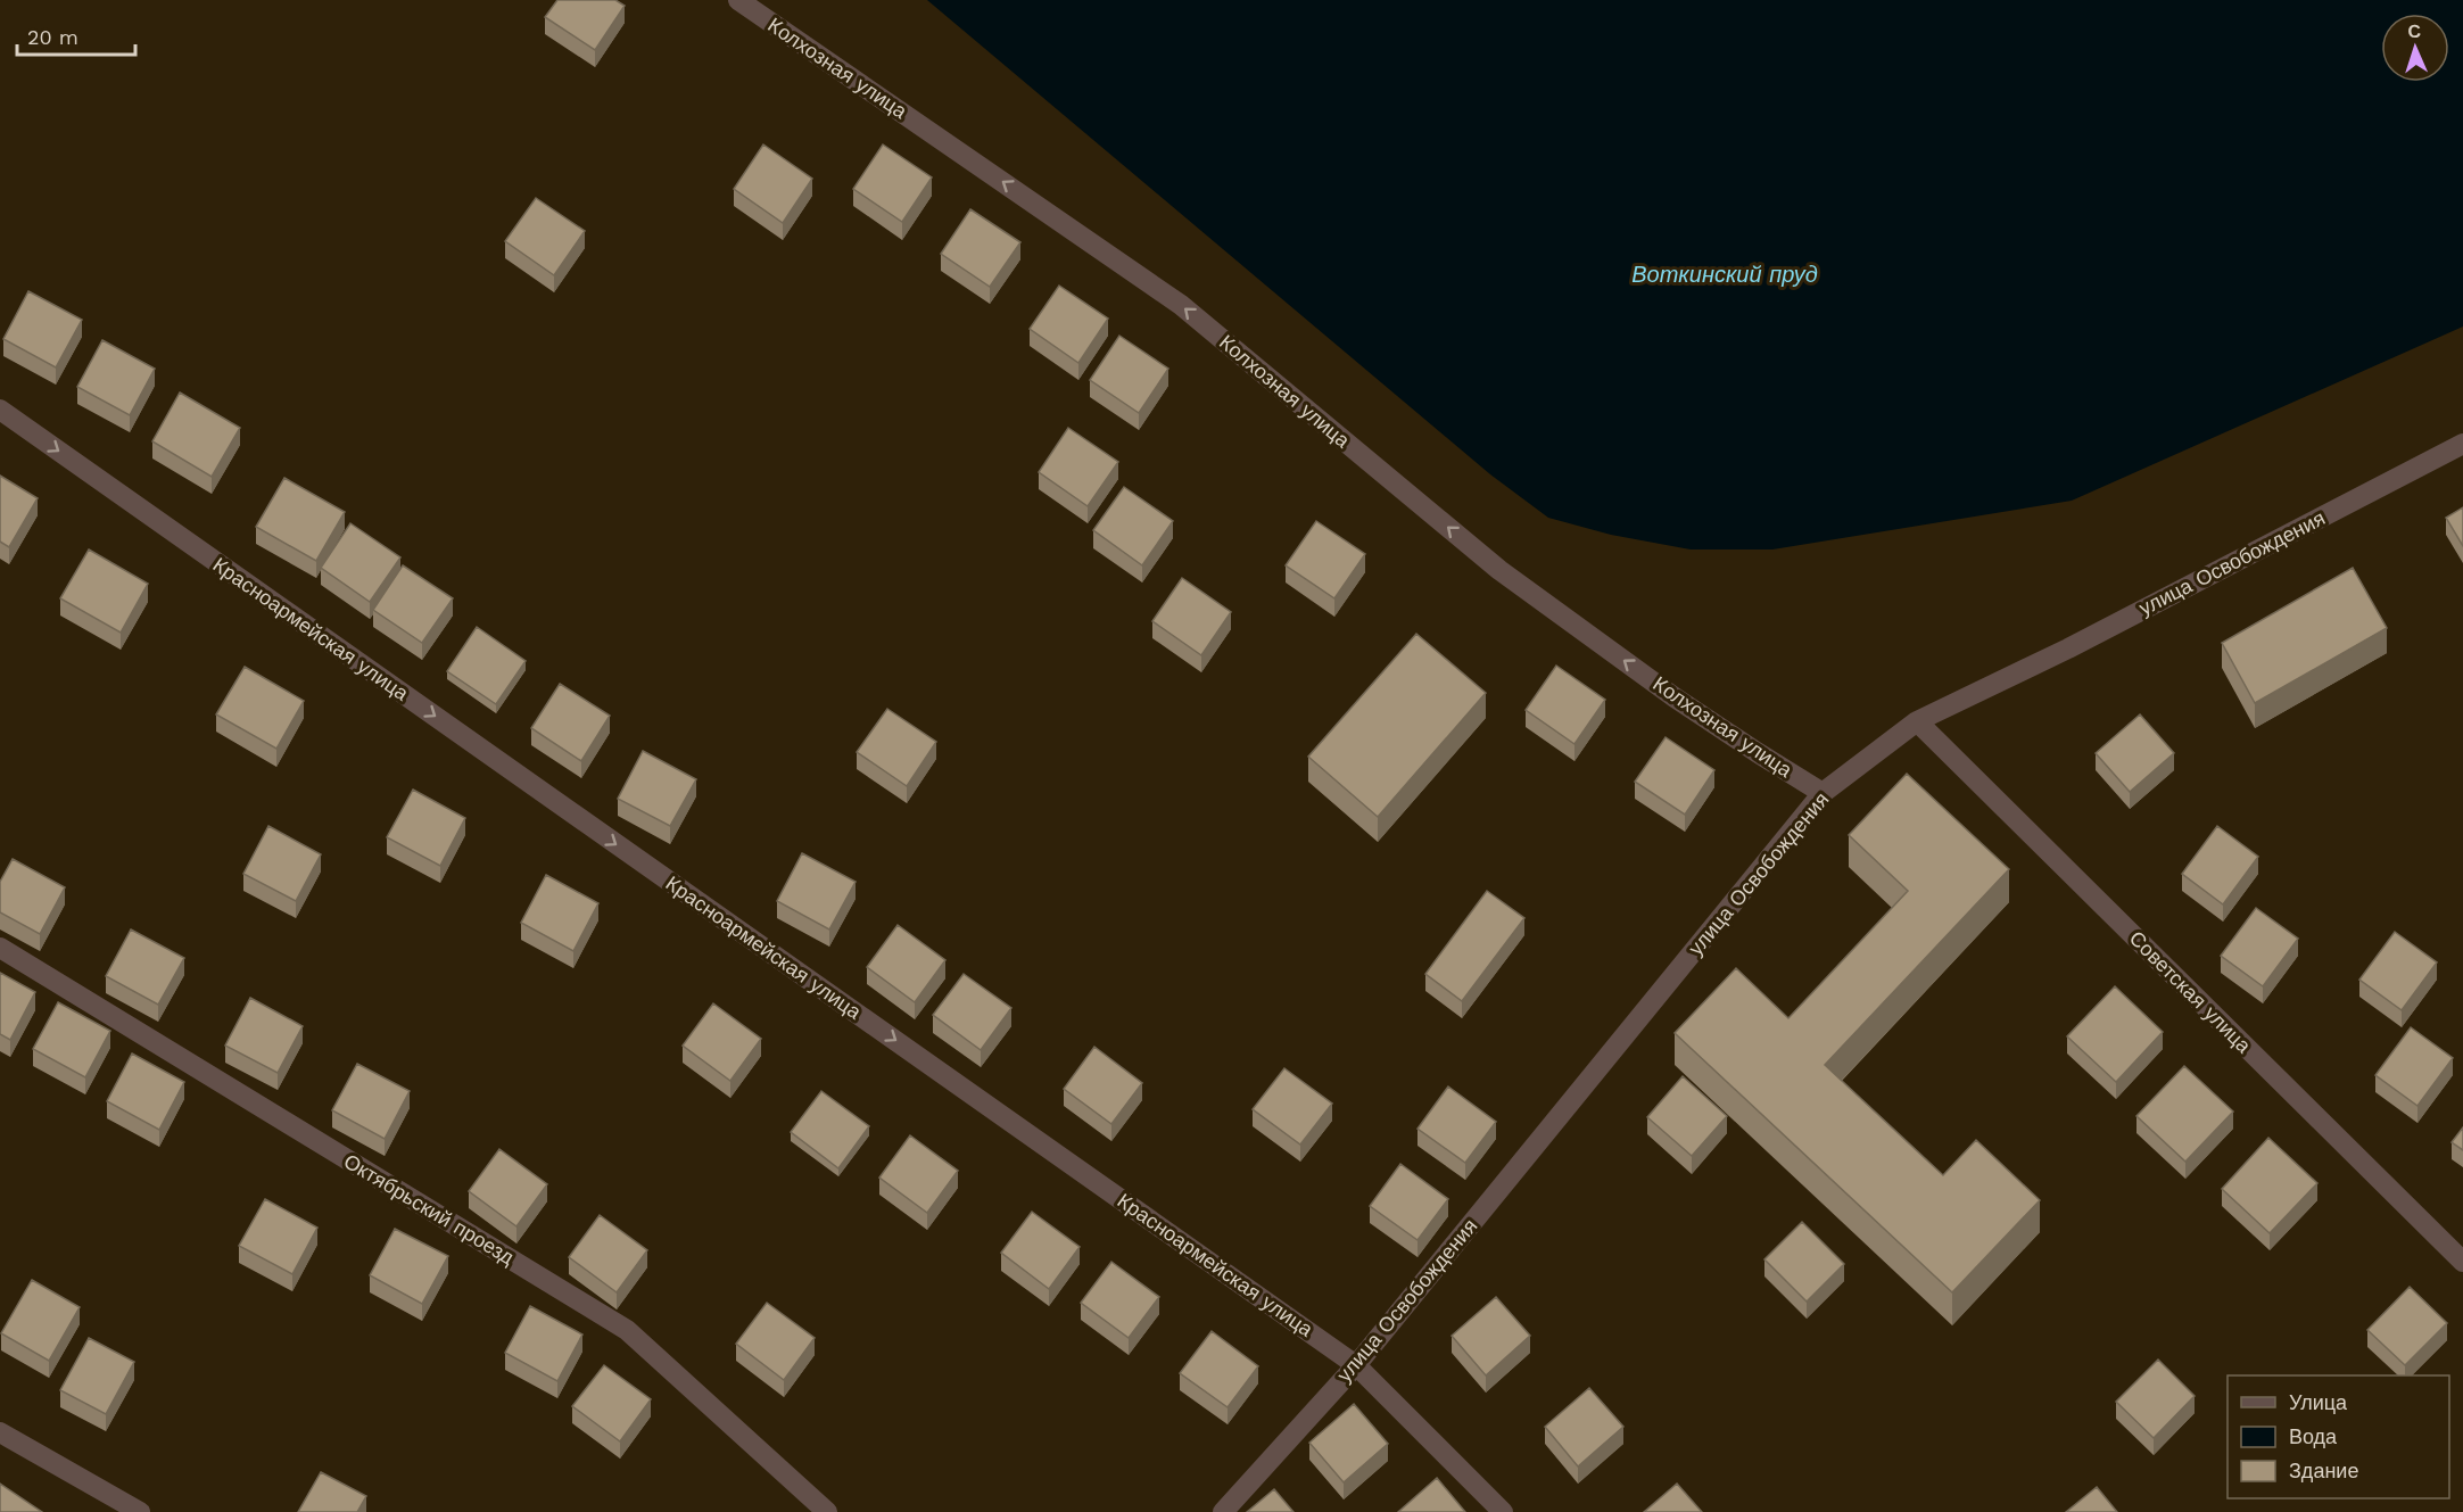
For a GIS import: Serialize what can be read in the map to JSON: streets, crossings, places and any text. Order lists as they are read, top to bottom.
{
  "streets": {
    "street": [
      "Колхозная улица",
      "улица Освобождения",
      "Красноармейская улица",
      "Советская улица",
      "Октябрьский проезд"
    ]
  },
  "crossings": [
    ["Колхозная улица", "улица Освобождения"],
    ["улица Освобождения", "Красноармейская улица"],
    ["улица Освобождения", "Советская улица"]
  ],
  "one_way": ["Колхозная улица", "Красноармейская улица"],
  "water": ["Воткинский пруд"],
  "legend": ["Улица", "Вода", "Здание"],
  "scale_bar": "20 m",
  "north": "top"
}
